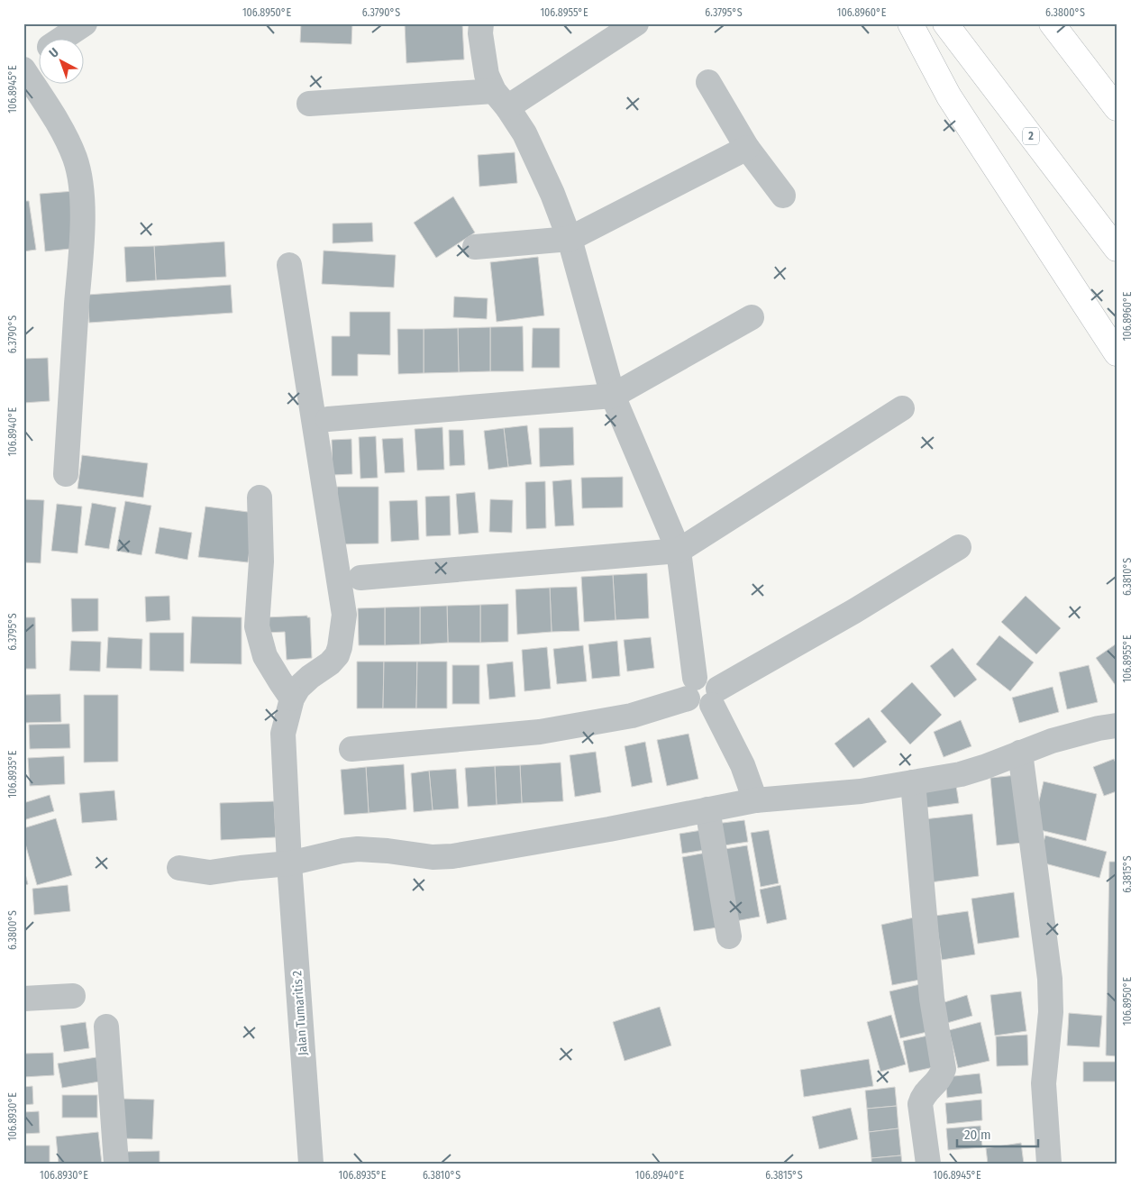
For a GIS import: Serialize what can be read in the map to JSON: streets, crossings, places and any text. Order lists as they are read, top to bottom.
{
  "streets": {
    "highway": ["2"],
    "street": ["Jalan Tumaritis 2"]
  },
  "scale_bar": "20 m",
  "north": "top left",
  "coordinates": [
    "106.8950°E",
    "6.3790°S",
    "106.8955°E",
    "6.3795°S",
    "106.8960°E",
    "6.3800°S",
    "106.8945°E",
    "106.8940°E",
    "6.3810°S",
    "106.8935°E",
    "6.3815°S",
    "106.8930°E"
  ]
}
